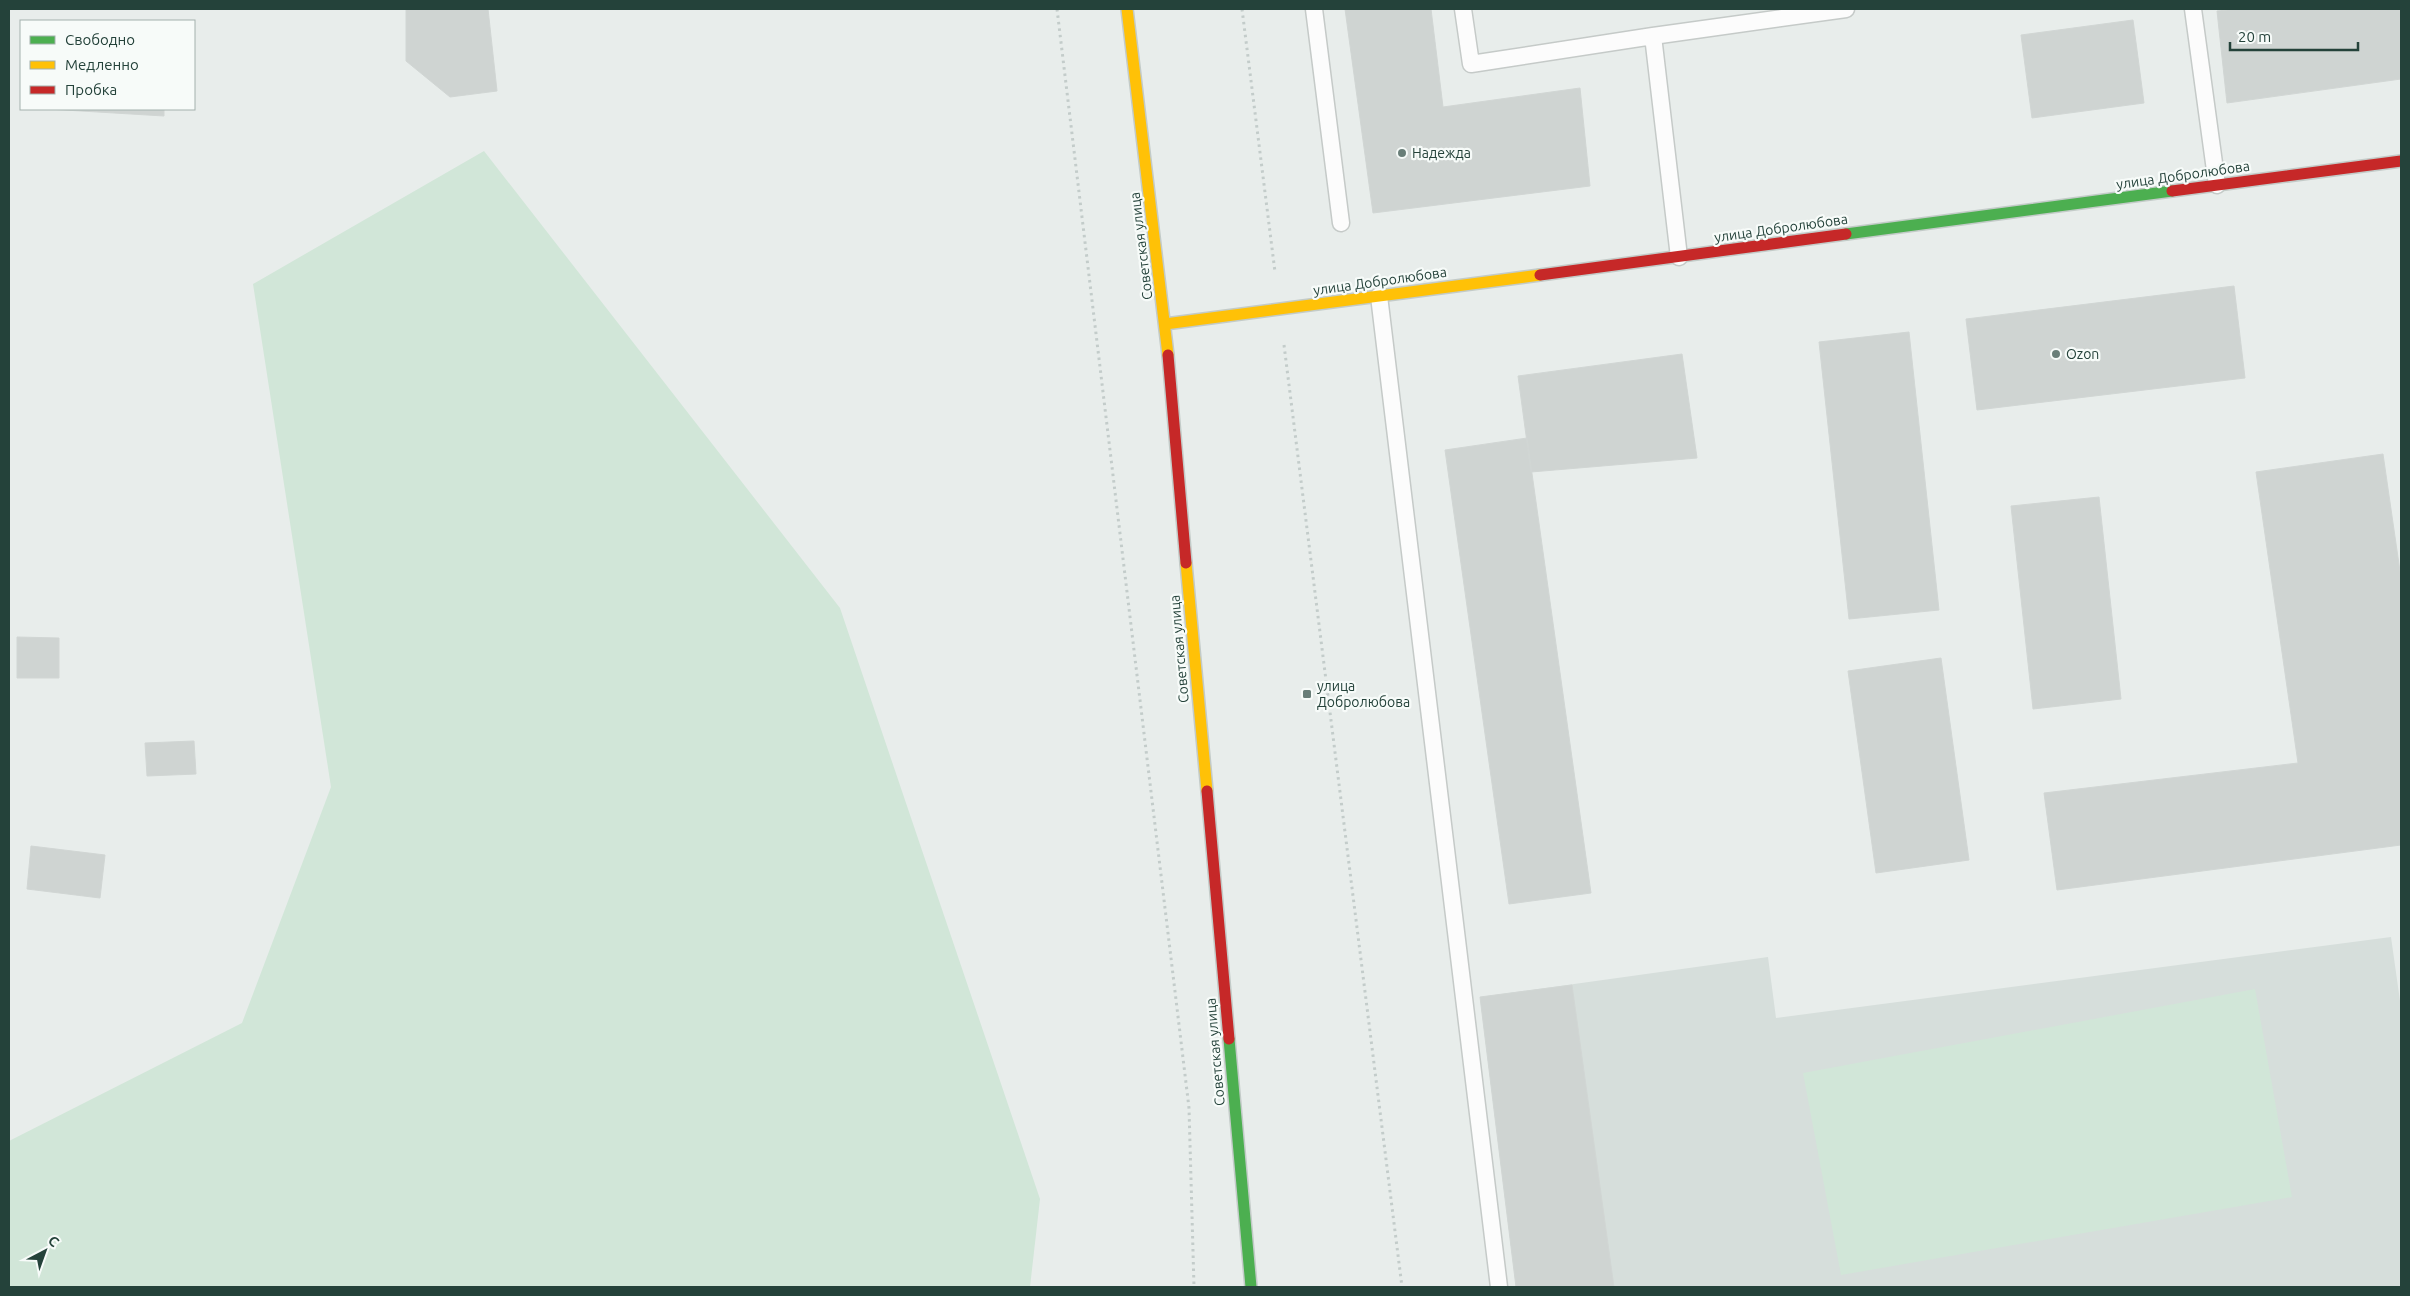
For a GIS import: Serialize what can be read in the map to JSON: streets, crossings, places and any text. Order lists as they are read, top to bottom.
{
  "streets": {
    "main road": ["улица Добролюбова", "Советская улица"]
  },
  "crossings": [
    ["улица Добролюбова", "Советская улица"]
  ],
  "places": {
    "other": ["Надежда", "Ozon"],
    "transit": ["улица Добролюбова"]
  },
  "legend": ["Свободно", "Медленно", "Пробка"],
  "scale_bar": "20 m",
  "north": "top right"
}
